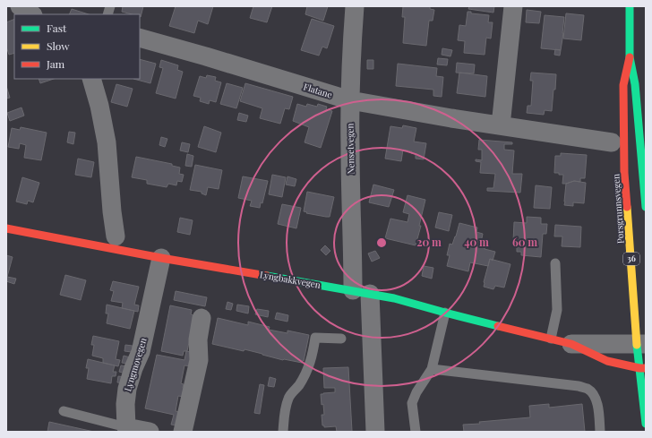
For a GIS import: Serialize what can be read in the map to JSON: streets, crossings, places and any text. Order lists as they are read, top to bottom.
{
  "streets": {
    "main road": ["Porsgrunnsvegen", "36", "Lyngbakkvegen"],
    "street": ["Flatane", "Nensetvegen", "Lyngmovegen"]
  },
  "crossings": [
    ["Flatane", "Nensetvegen"],
    ["Nensetvegen", "Lyngbakkvegen"],
    ["Porsgrunnsvegen", "Lyngbakkvegen"],
    ["Lyngbakkvegen", "Lyngmovegen"]
  ],
  "legend": ["Fast", "Slow", "Jam"],
  "rings": ["20 m", "40 m", "60 m"]
}
